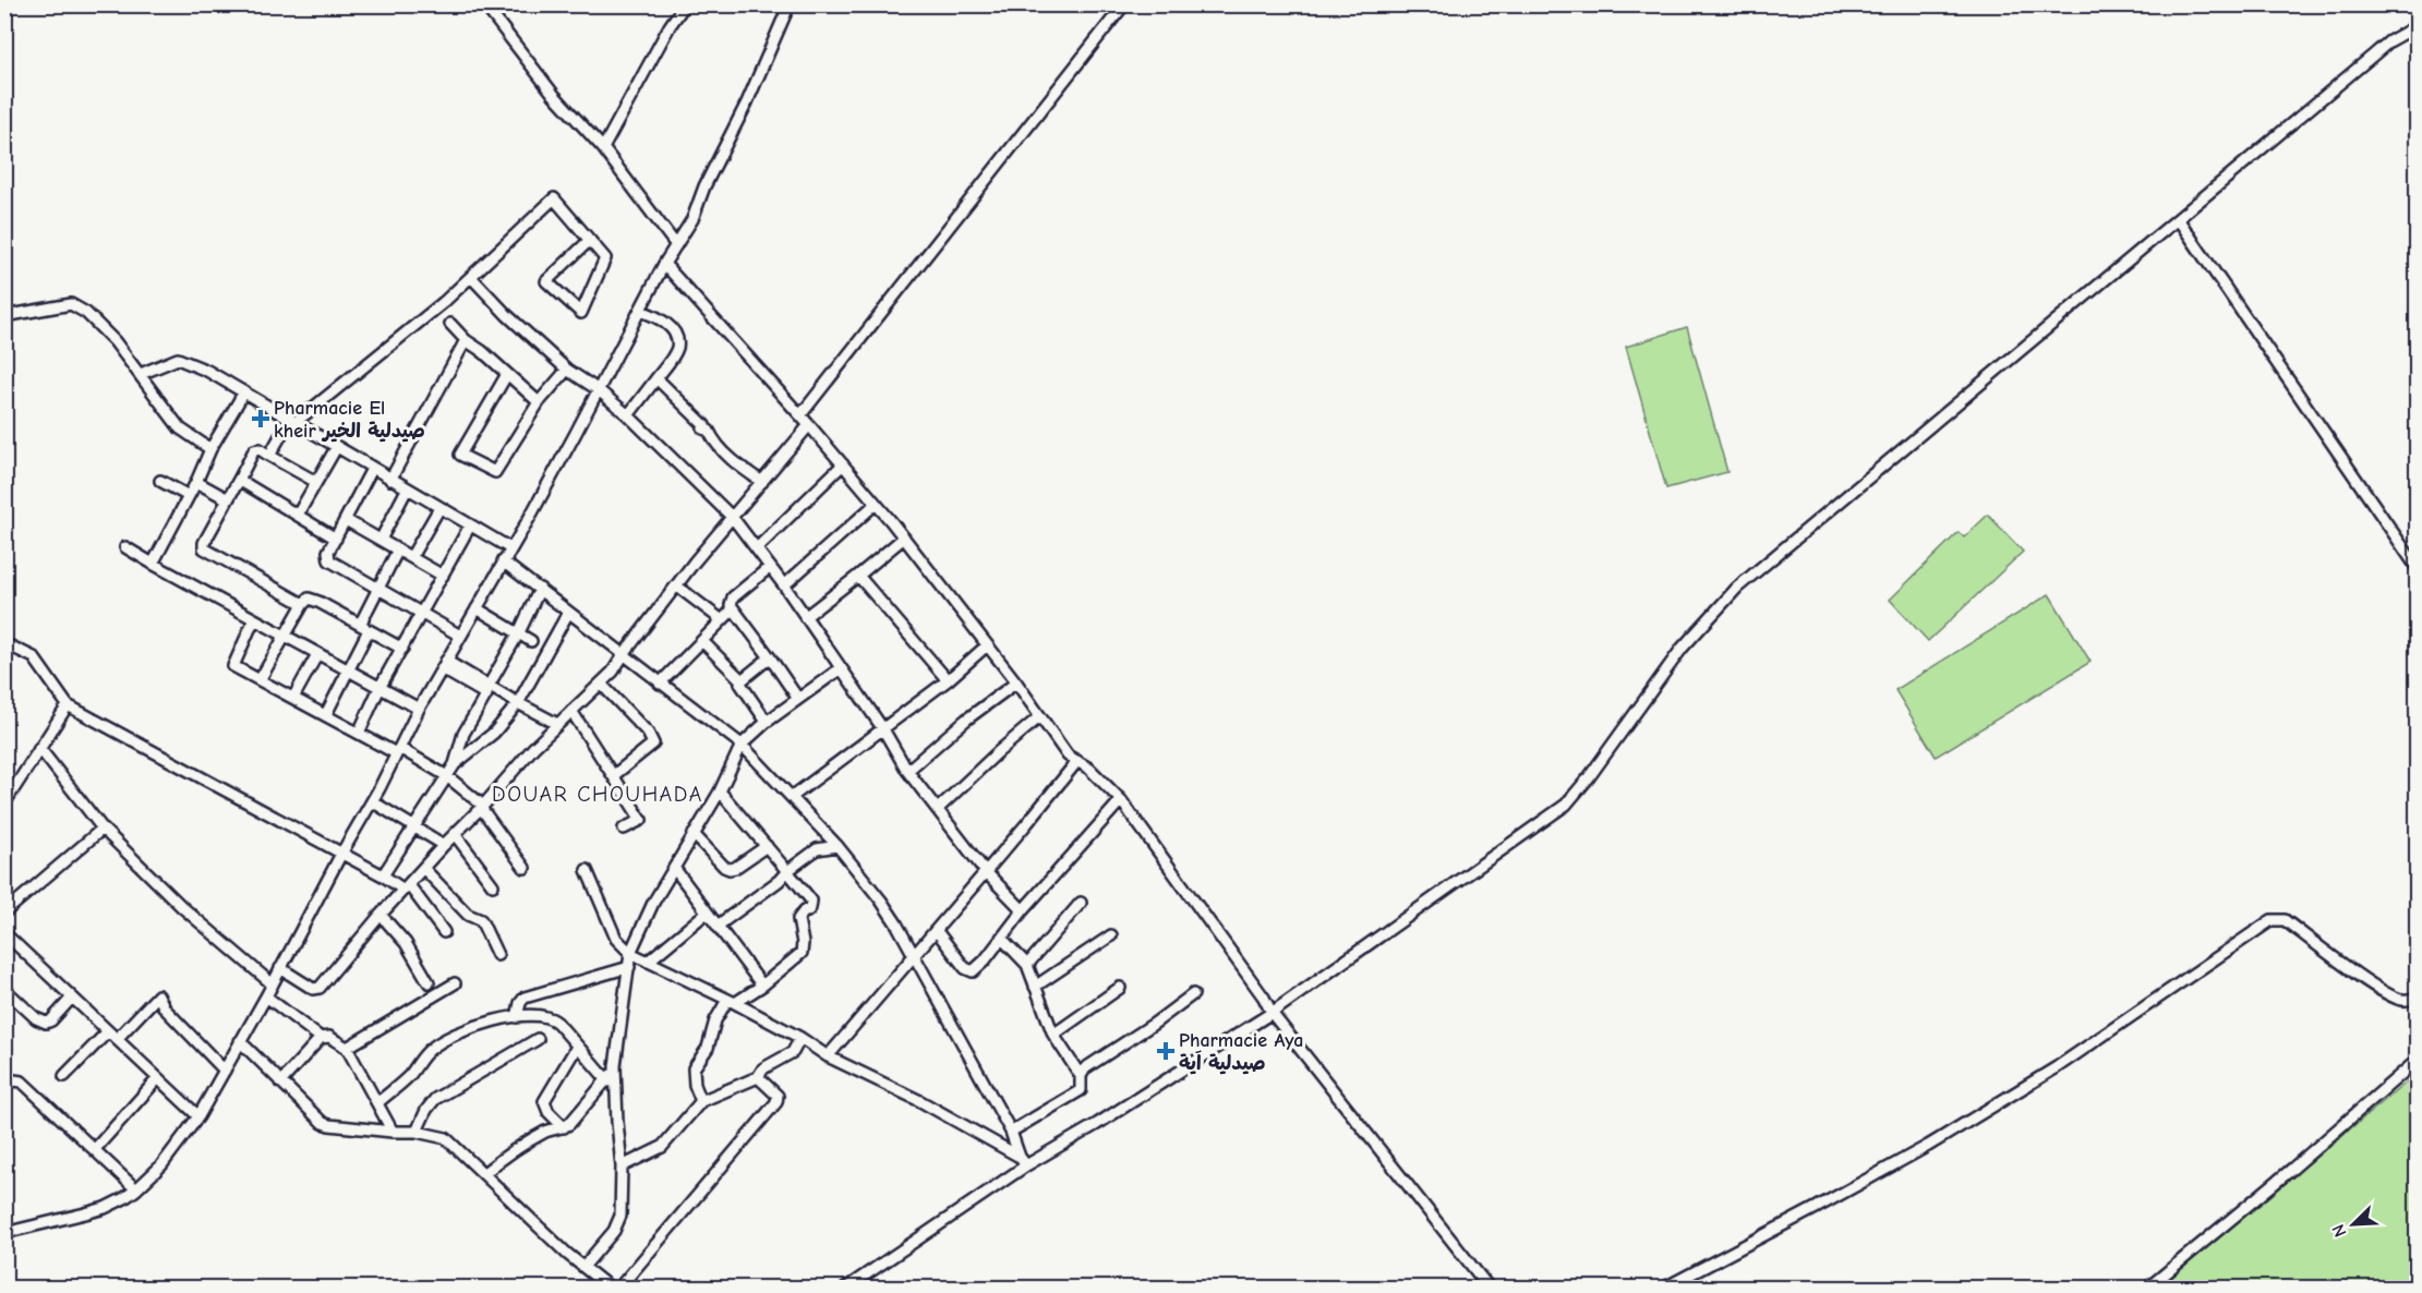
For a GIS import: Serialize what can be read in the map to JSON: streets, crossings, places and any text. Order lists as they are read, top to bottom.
{
  "districts": ["DOUAR CHOUHADA"],
  "places": {
    "health": ["Pharmacie El kheir صيدلية الخير", "Pharmacie Aya صيدلية اَية"]
  },
  "north": "bottom left"
}
